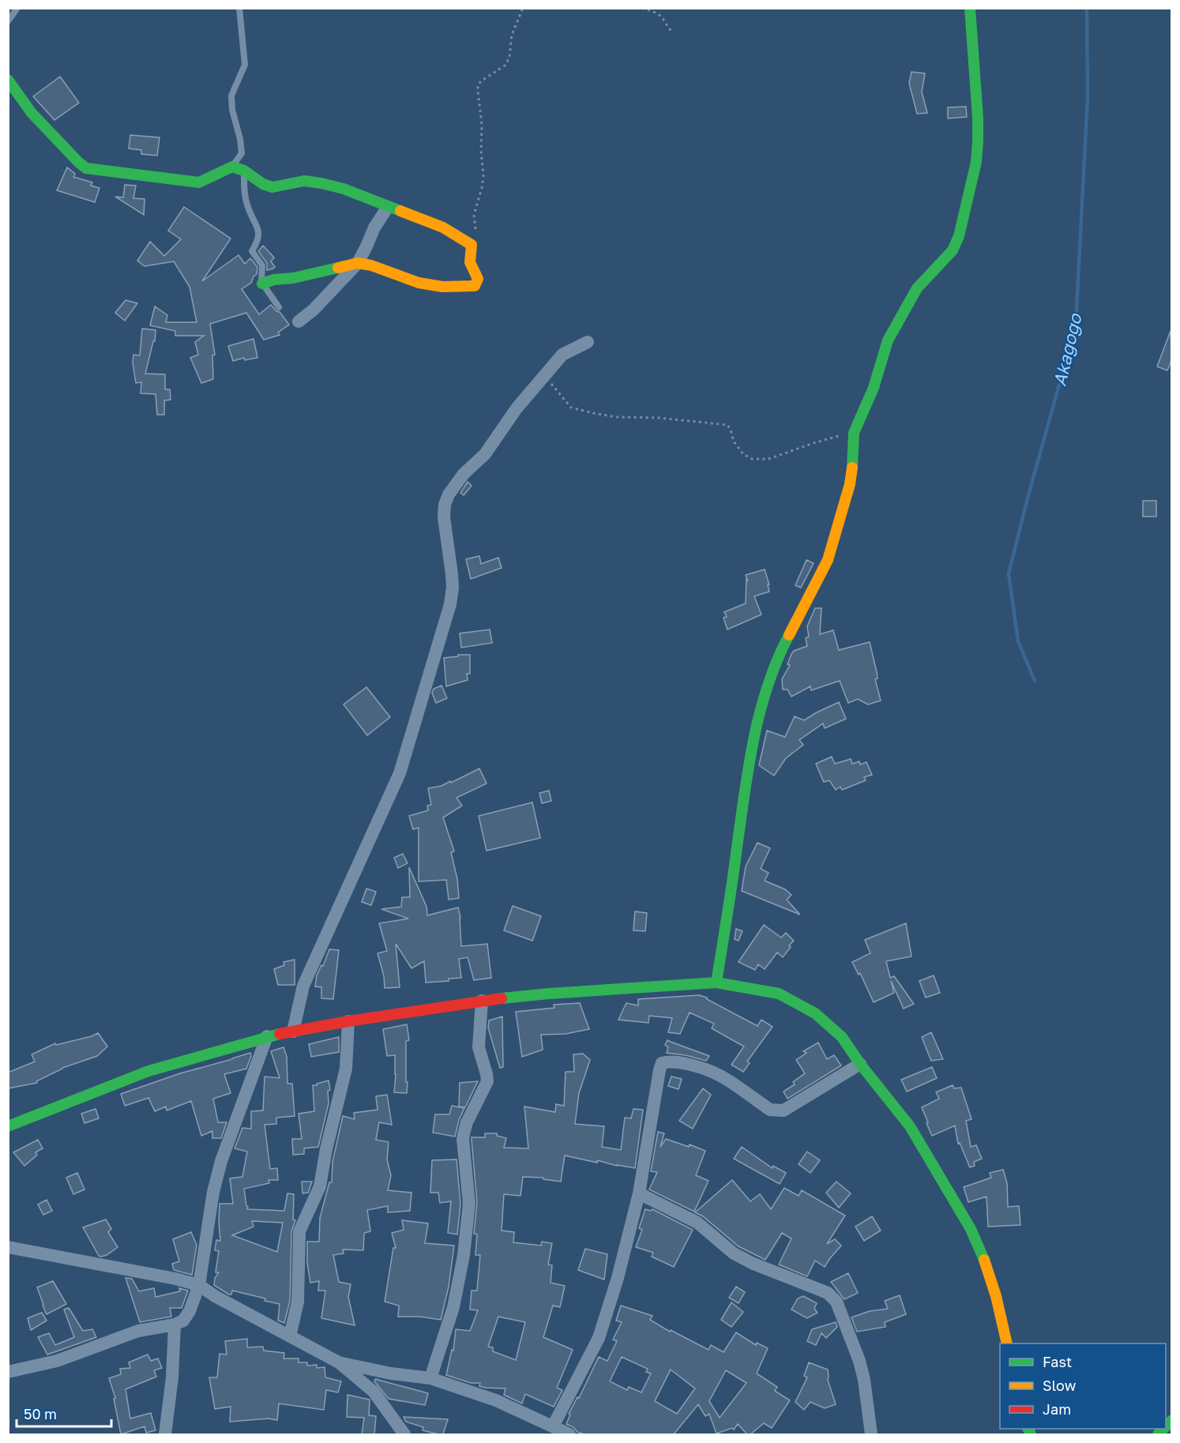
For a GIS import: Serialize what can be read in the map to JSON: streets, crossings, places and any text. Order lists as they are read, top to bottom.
{
  "water": ["Akagogo"],
  "legend": ["Fast", "Slow", "Jam"],
  "scale_bar": "50 m"
}
